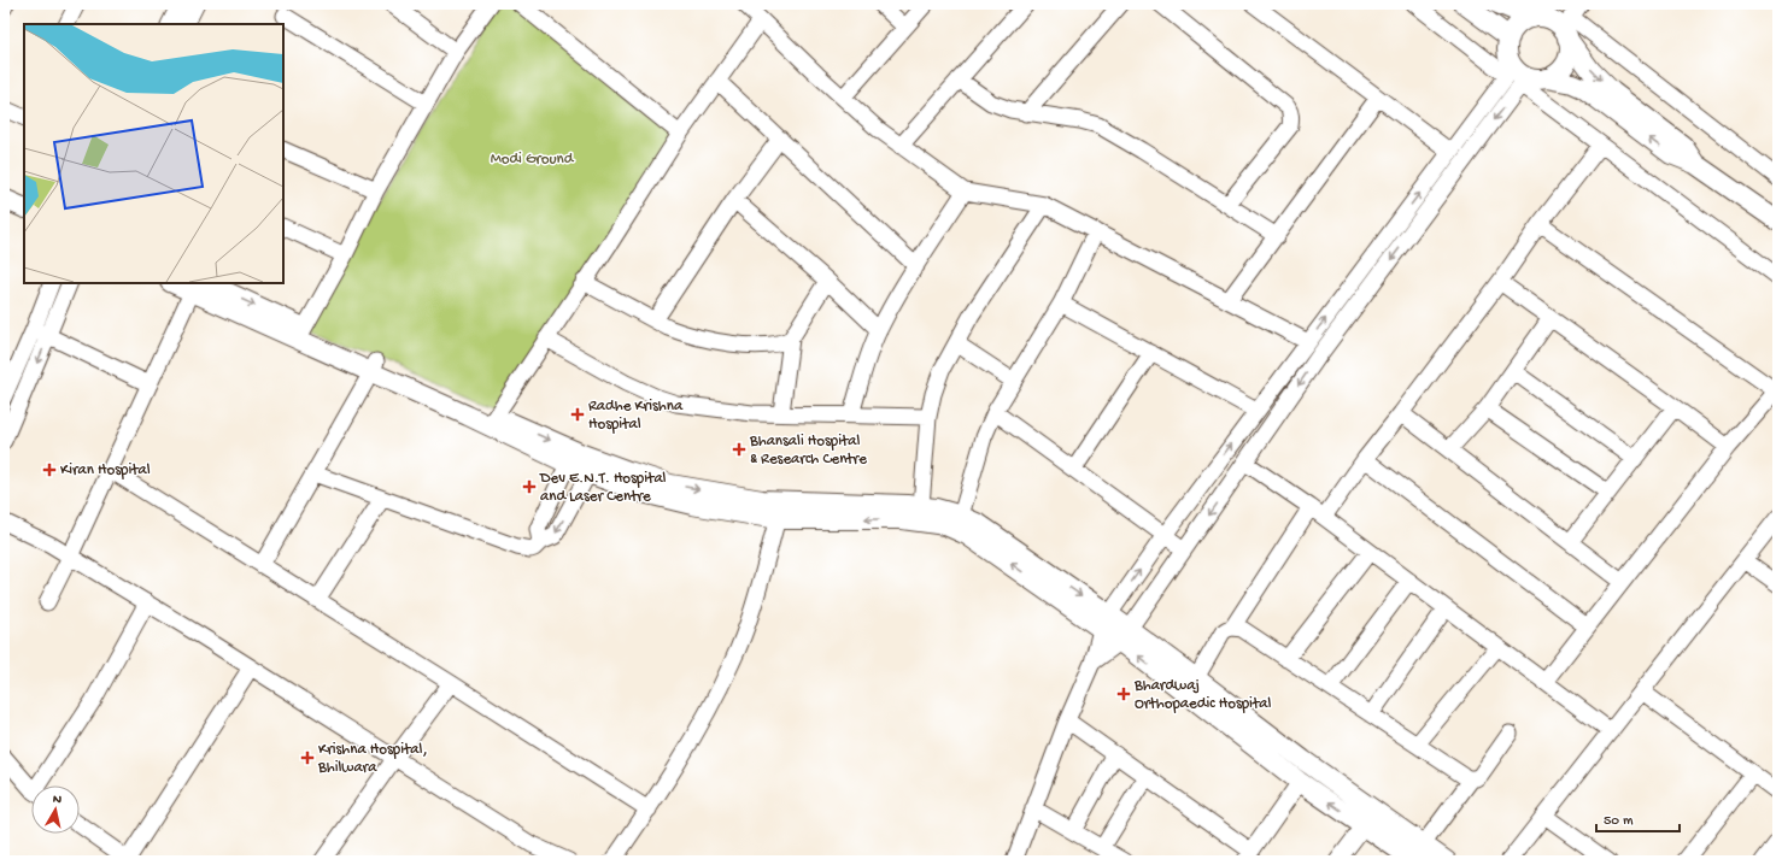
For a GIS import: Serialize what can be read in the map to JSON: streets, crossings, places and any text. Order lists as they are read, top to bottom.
{
  "parks": ["Modi Ground"],
  "places": {
    "health": [
      "Radhe Krishna Hospital",
      "Bhansali Hospital & Research Centre",
      "Kiran Hospital",
      "Dev E.N.T. Hospital and Laser Centre",
      "Bhardwaj Orthopaedic Hospital",
      "Krishna Hospital, Bhilwara"
    ]
  },
  "scale_bar": "50 m",
  "north": "top"
}
